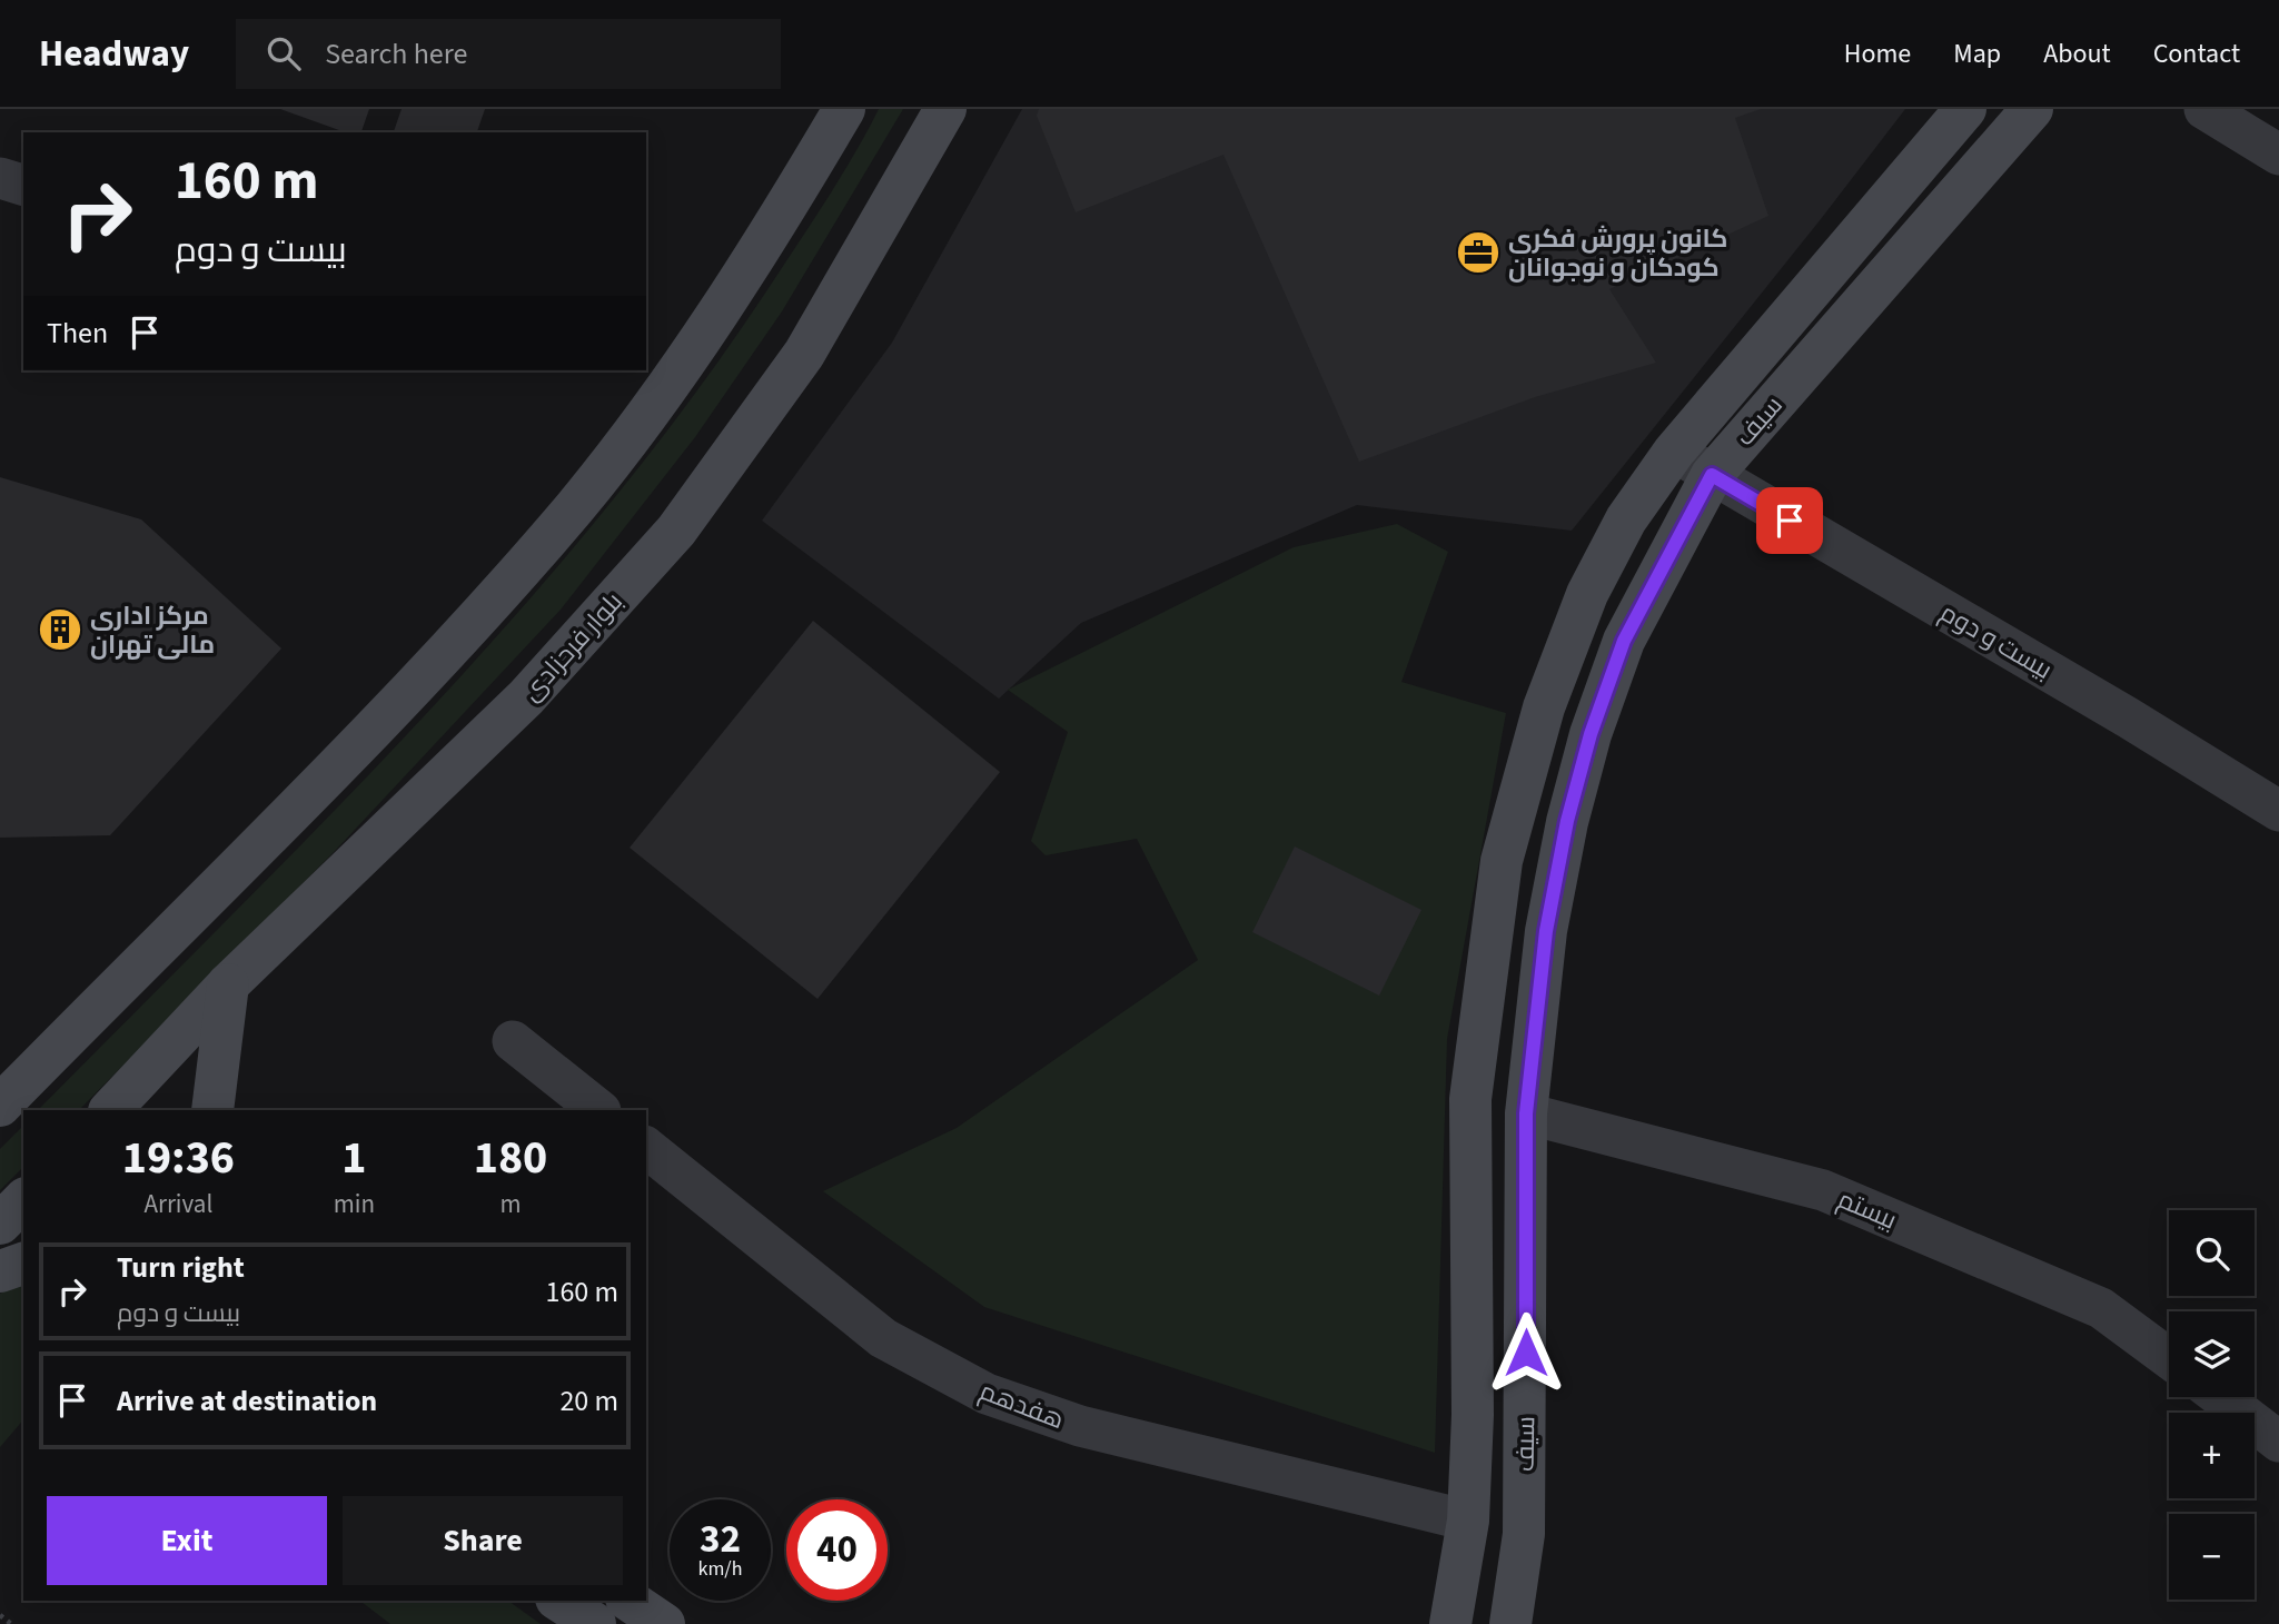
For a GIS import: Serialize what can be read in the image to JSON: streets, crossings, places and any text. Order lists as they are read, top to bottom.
{
  "streets": {
    "street": [
      "سیف",
      "بیست و دوم",
      "بلوار فرحزادی",
      "بیستم",
      "هفدهم"
    ]
  },
  "crossings": [
    ["سیف", "بیست و دوم"],
    ["سیف", "بیستم"],
    ["سیف", "هفدهم"]
  ],
  "places": {
    "office": ["کانون پرورش فکری کودکان و نوجوانان"],
    "building": ["مرکز اداری مالی تهران"]
  },
  "page": {
    "header": "Headway",
    "search": "Search here",
    "nav": [
      "Home",
      "Map",
      "About",
      "Contact"
    ],
    "turn": ["160 m", "بیست و دوم"],
    "then": "Then",
    "eta": [
      "19:36",
      "Arrival",
      "1",
      "min",
      "180",
      "m"
    ],
    "map_buttons": ["+", "−"],
    "list": [
      {
        "name": "Turn right",
        "note": "بیست و دوم",
        "value": "160 m"
      },
      {
        "name": "Arrive at destination",
        "value": "20 m"
      }
    ],
    "buttons": ["Exit", "Share"],
    "speed": "32 km/h",
    "limit": "40"
  }
}
